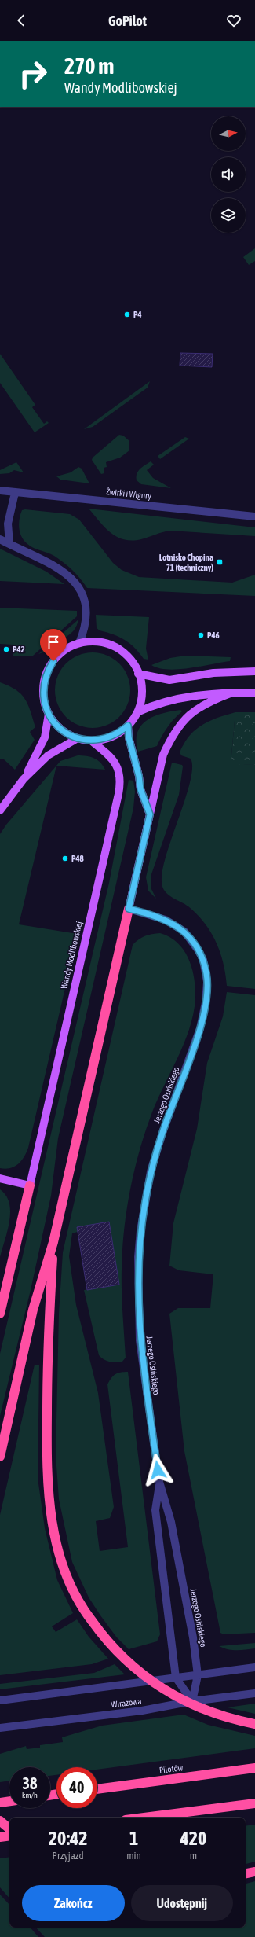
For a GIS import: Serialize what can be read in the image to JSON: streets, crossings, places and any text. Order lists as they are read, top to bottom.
{
  "streets": {
    "highway": ["Pilotów"],
    "main road": ["Wandy Modlibowskiej"],
    "street": ["Żwirki i Wigury", "Jerzego Osińskiego", "Wirażowa"]
  },
  "crossings": [
    ["Jerzego Osińskiego", "Wirażowa"]
  ],
  "places": {
    "other": [
      "P4",
      "P46",
      "P42",
      "P48"
    ],
    "transit": ["Lotnisko Chopina 71 (techniczny)"]
  },
  "north": "right",
  "page": {
    "header": "GoPilot",
    "turn": ["270 m", "Wandy Modlibowskiej"],
    "speed": "38 km/h",
    "limit": "40",
    "eta": [
      "20:42",
      "Przyjazd",
      "1",
      "min",
      "420",
      "m"
    ],
    "buttons": ["Zakończ", "Udostępnij"]
  }
}
